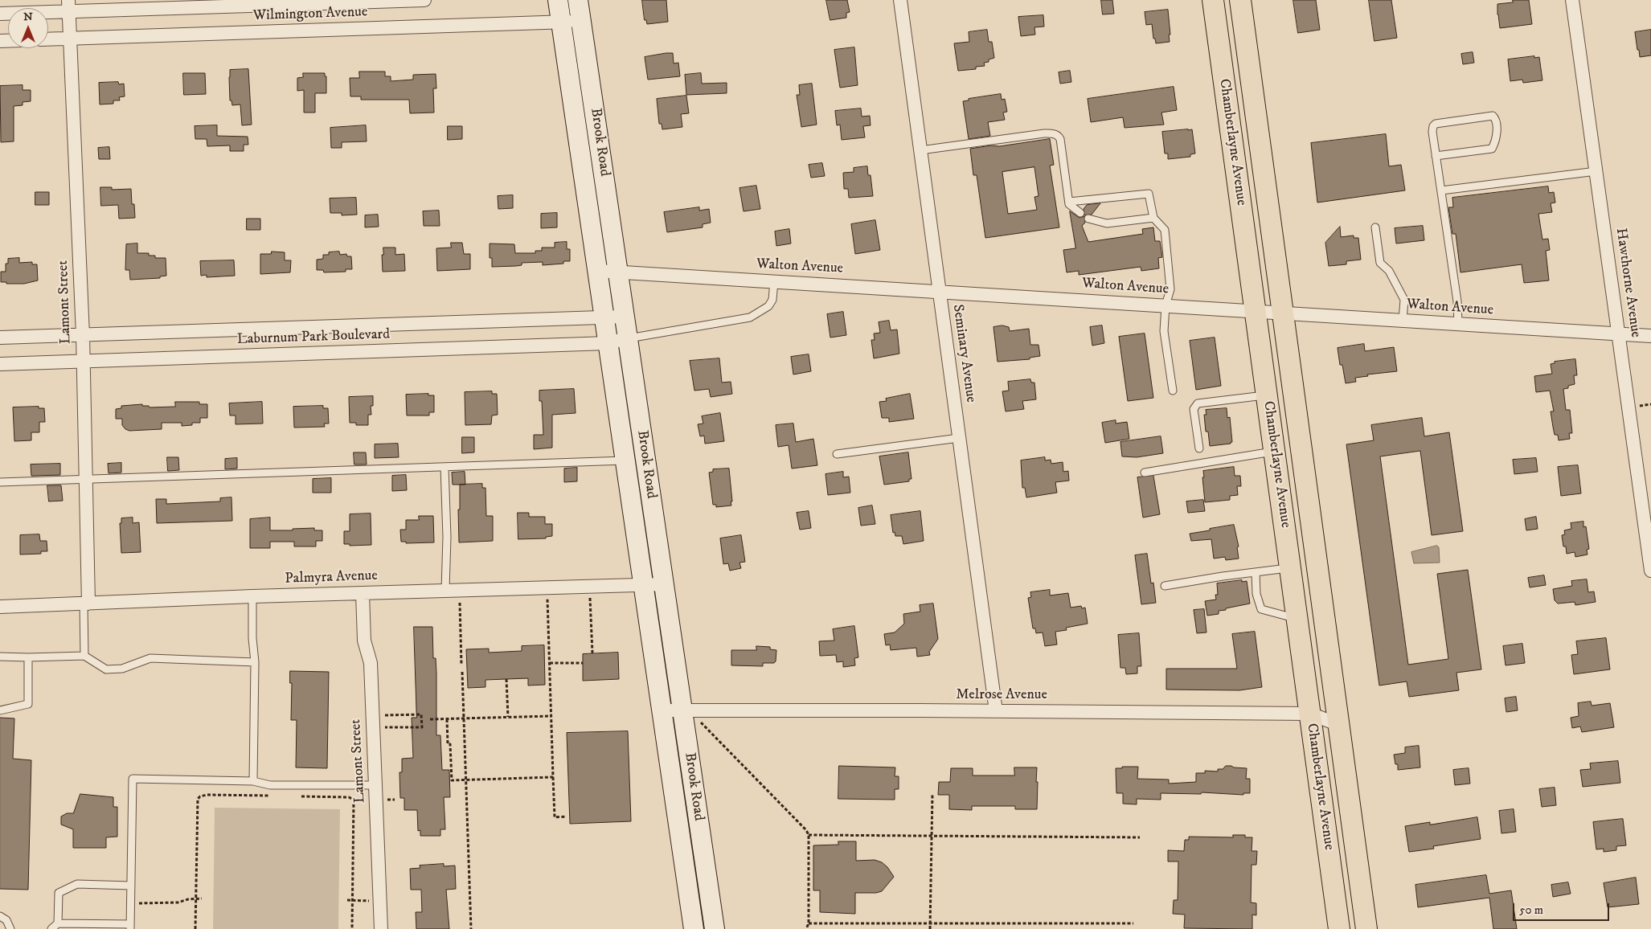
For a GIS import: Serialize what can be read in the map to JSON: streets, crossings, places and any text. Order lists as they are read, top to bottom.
{
  "streets": {
    "main road": ["Brook Road", "Chamberlayne Avenue"],
    "street": [
      "Wilmington Avenue",
      "Walton Avenue",
      "Hawthorne Avenue",
      "Lamont Street",
      "Laburnum Park Boulevard",
      "Seminary Avenue",
      "Palmyra Avenue",
      "Melrose Avenue"
    ]
  },
  "crossings": [
    ["Wilmington Avenue", "Brook Road"],
    ["Wilmington Avenue", "Lamont Street"],
    ["Brook Road", "Walton Avenue"],
    ["Brook Road", "Laburnum Park Boulevard"],
    ["Brook Road", "Palmyra Avenue"],
    ["Brook Road", "Melrose Avenue"],
    ["Chamberlayne Avenue", "Walton Avenue"],
    ["Chamberlayne Avenue", "Melrose Avenue"],
    ["Walton Avenue", "Hawthorne Avenue"],
    ["Walton Avenue", "Seminary Avenue"],
    ["Lamont Street", "Laburnum Park Boulevard"],
    ["Lamont Street", "Palmyra Avenue"],
    ["Seminary Avenue", "Melrose Avenue"]
  ],
  "scale_bar": "50 m",
  "north": "top"
}
